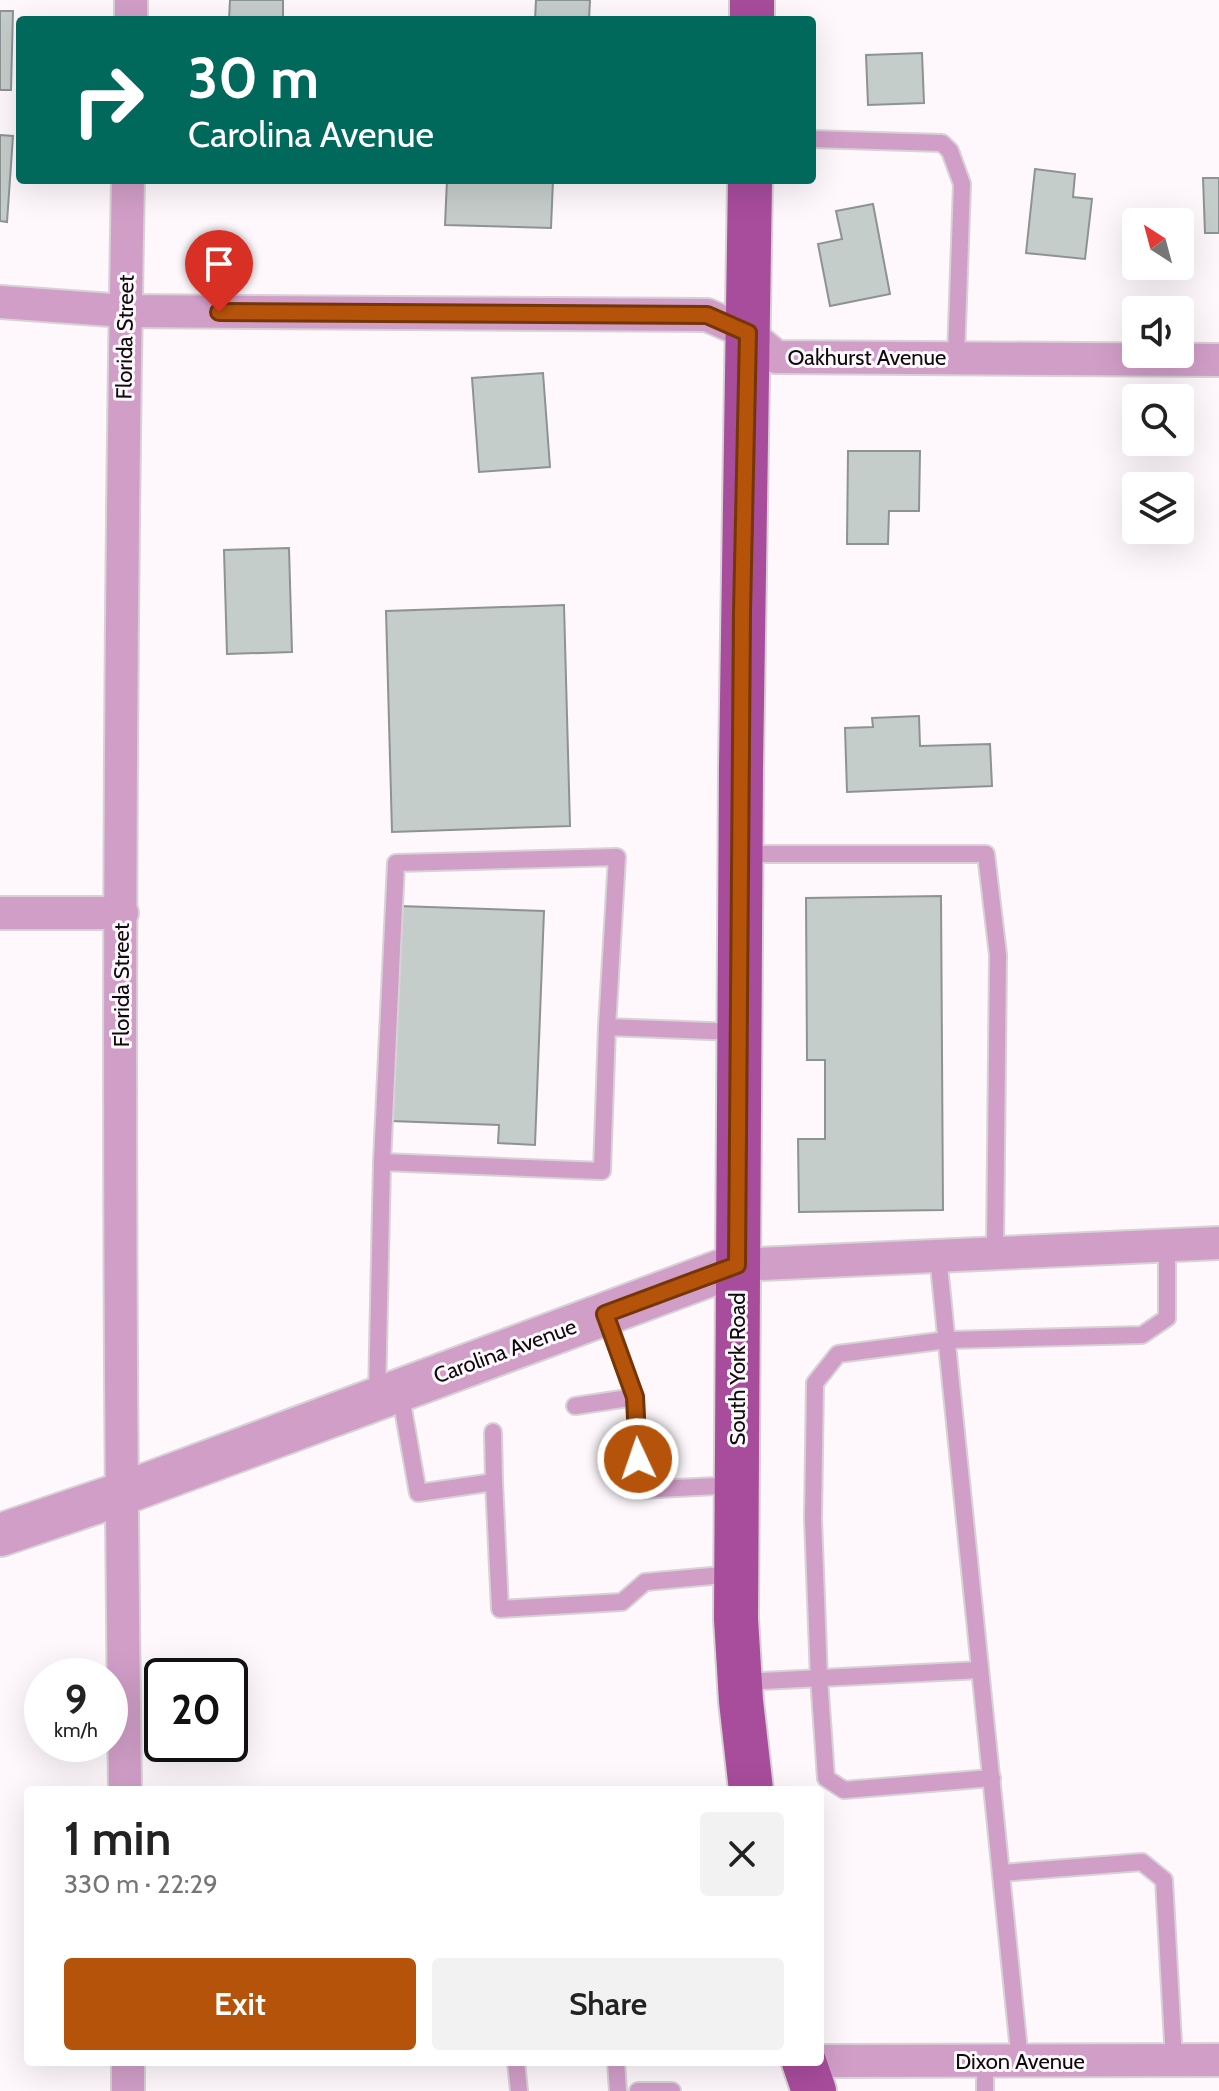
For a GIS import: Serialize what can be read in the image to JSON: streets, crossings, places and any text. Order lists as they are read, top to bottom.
{
  "streets": {
    "main road": ["South York Road"],
    "street": [
      "Florida Street",
      "Oakhurst Avenue",
      "Carolina Avenue",
      "Dixon Avenue"
    ]
  },
  "crossings": [
    ["Florida Street", "Oakhurst Avenue"],
    ["Florida Street", "Carolina Avenue"],
    ["Oakhurst Avenue", "South York Road"],
    ["Carolina Avenue", "South York Road"]
  ],
  "north": "top left",
  "page": {
    "turn": ["30 m", "Carolina Avenue"],
    "speed": "9 km/h",
    "limit": "20",
    "heading": ["1 min", "330 m · 22:29"],
    "buttons": ["Exit", "Share"]
  }
}
